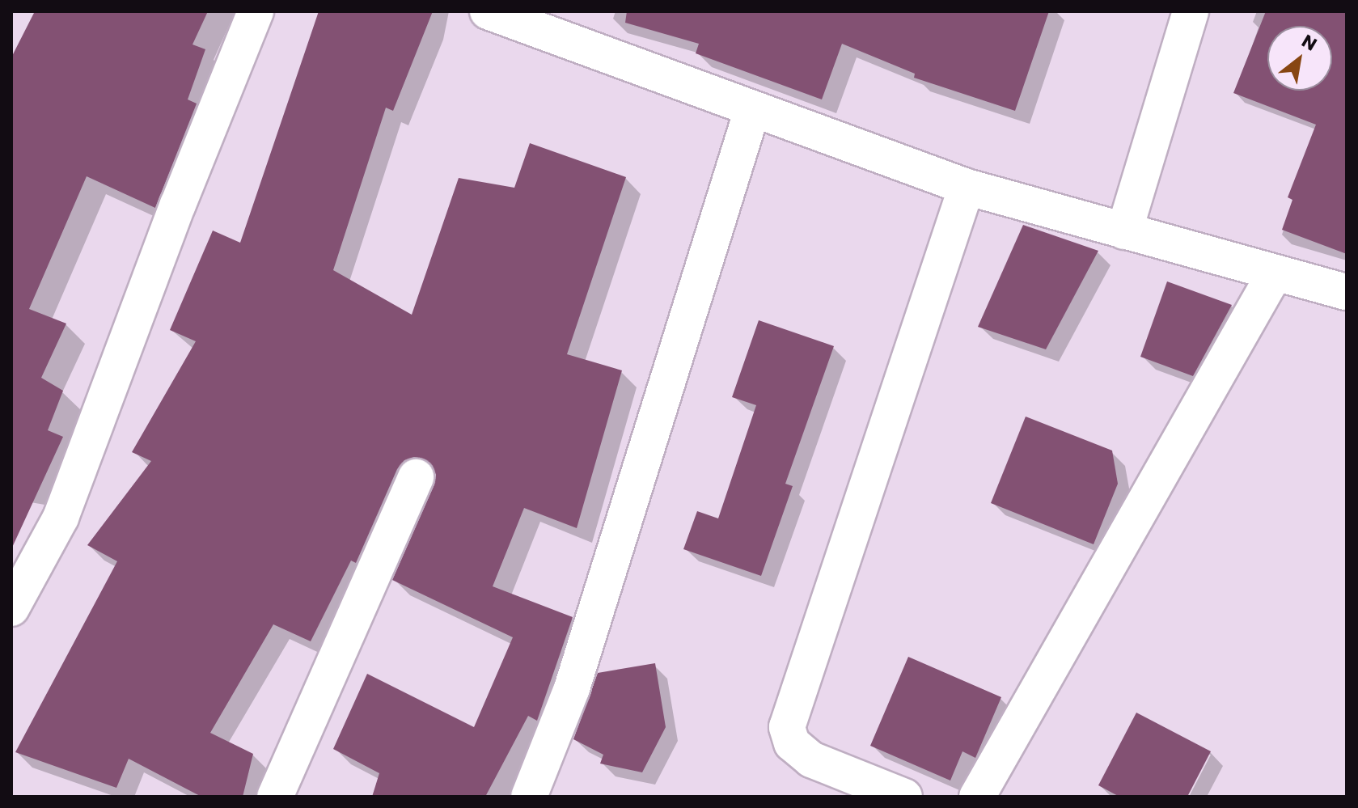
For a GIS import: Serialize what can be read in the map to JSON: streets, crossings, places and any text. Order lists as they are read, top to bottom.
{
  "north": "top right"
}
